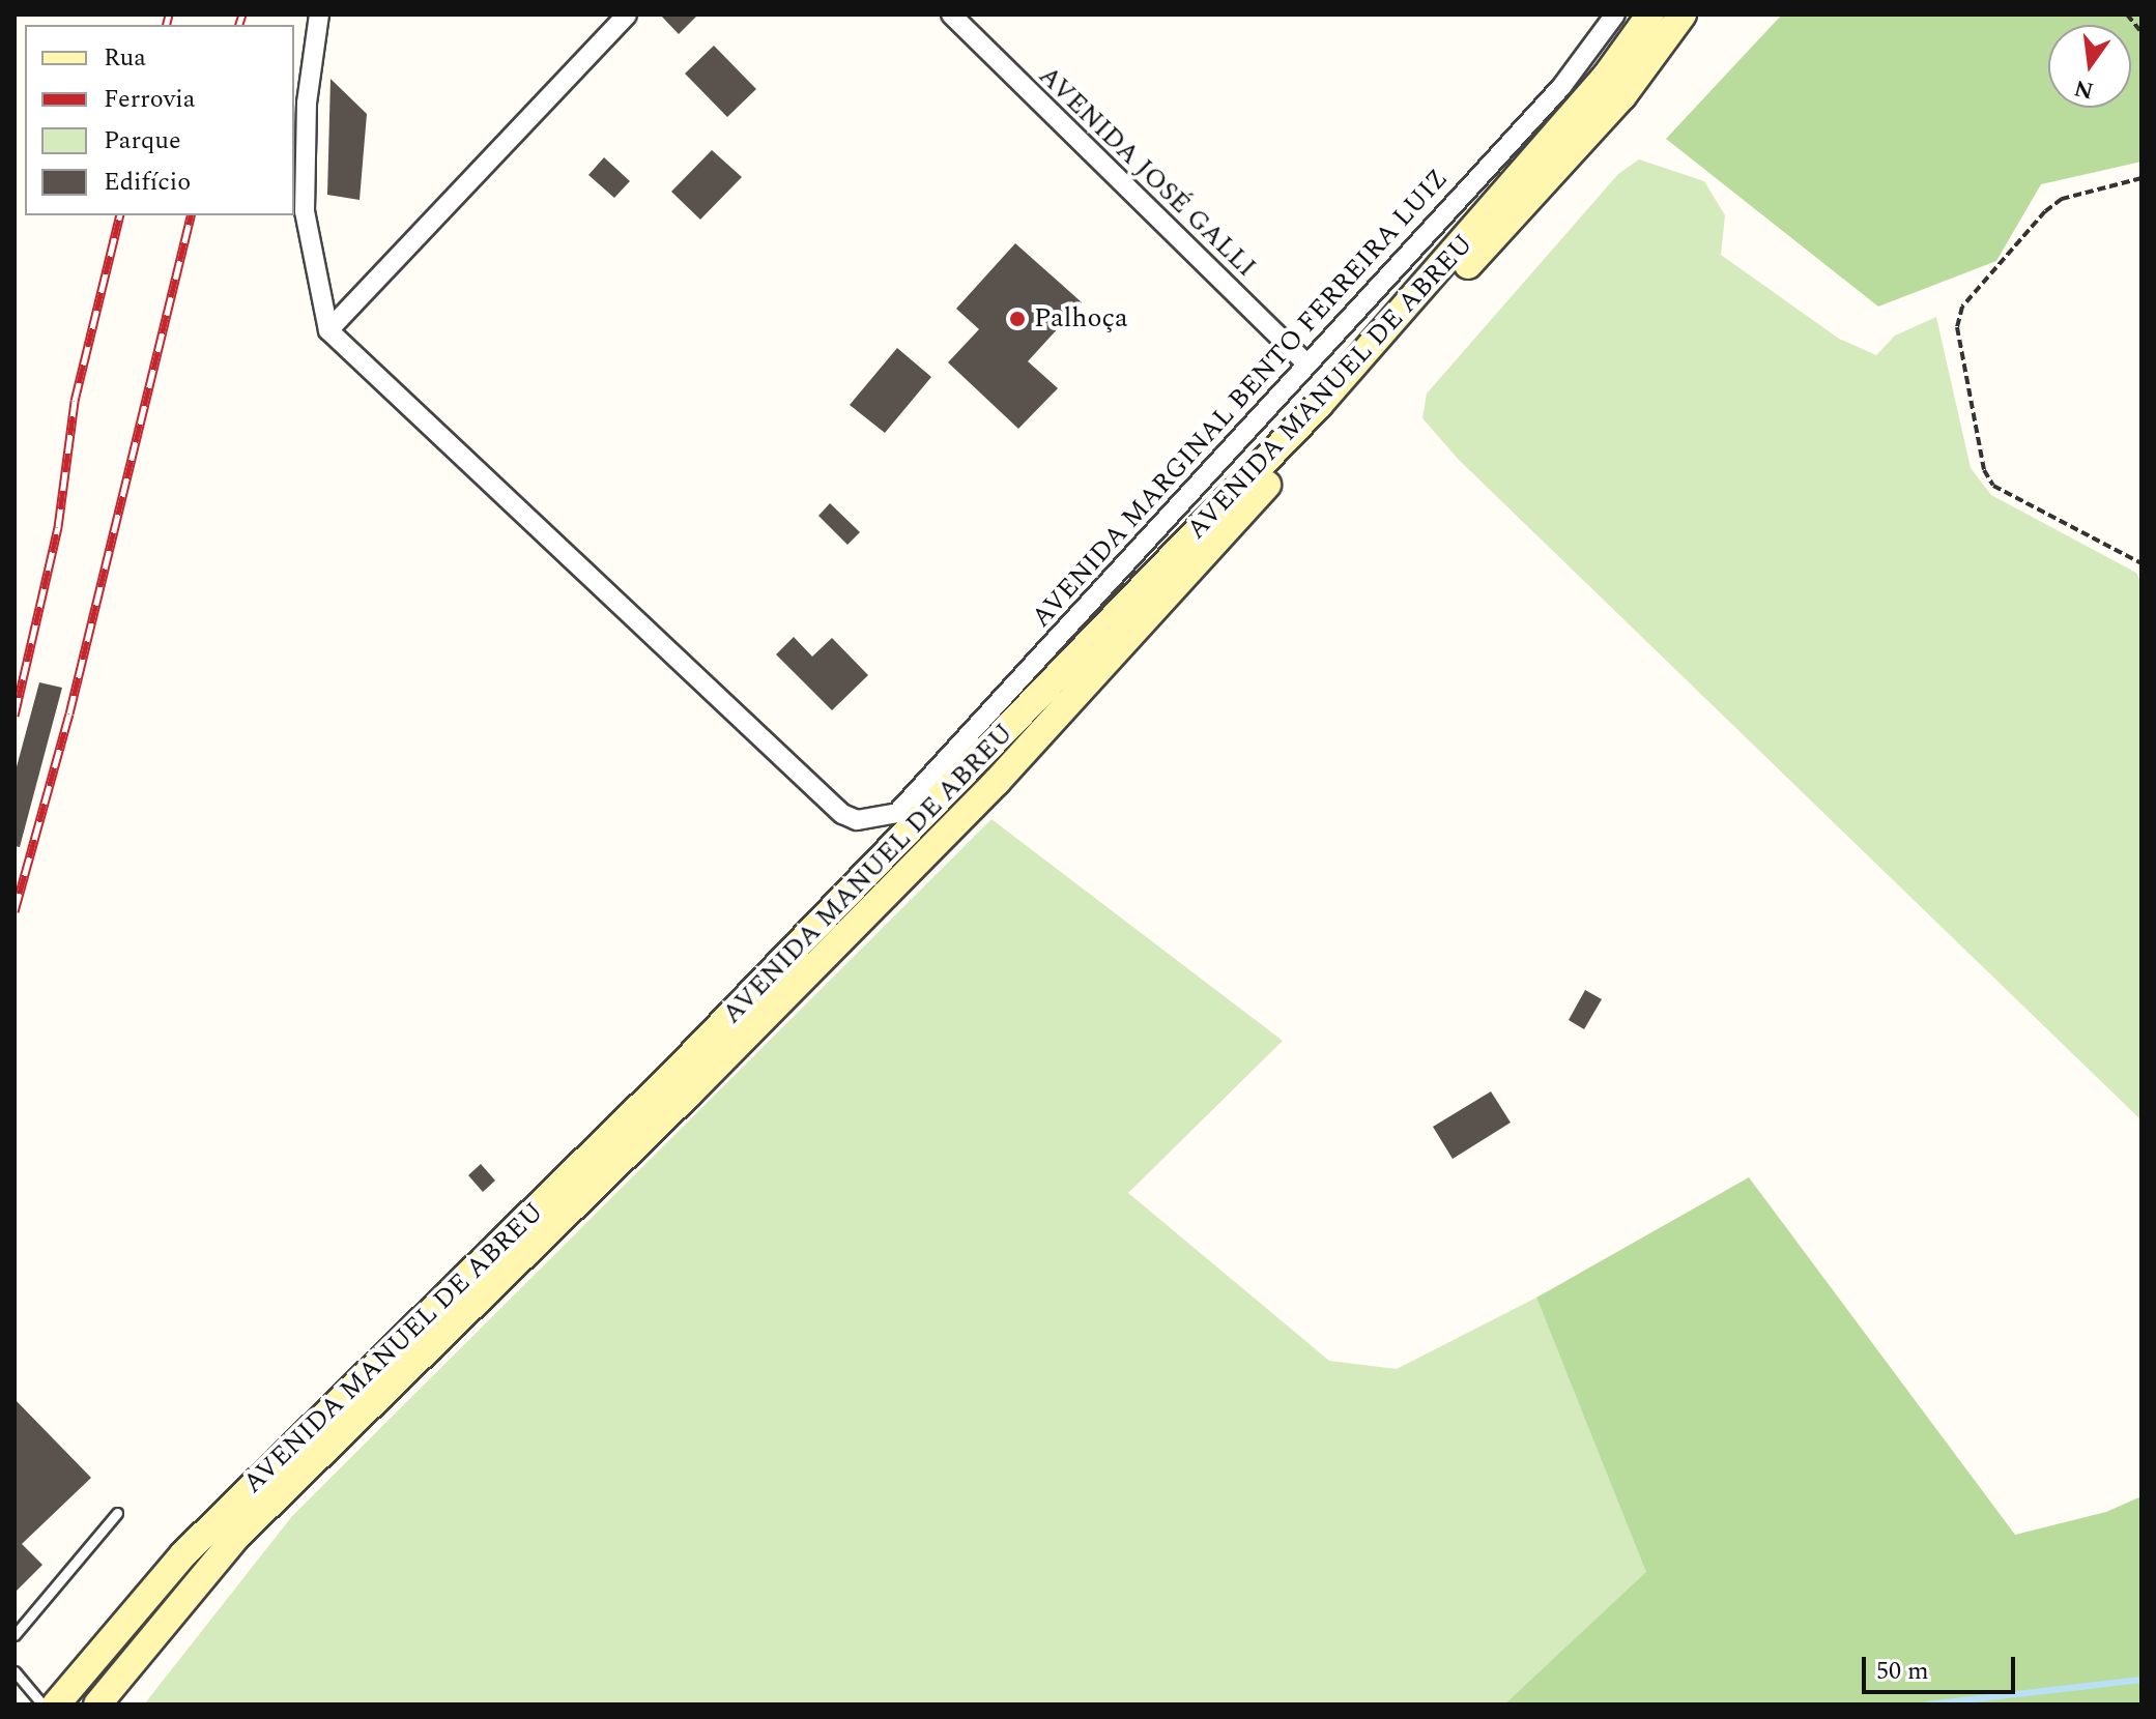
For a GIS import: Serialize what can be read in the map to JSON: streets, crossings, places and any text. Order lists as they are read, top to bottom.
{
  "streets": {
    "main road": ["AVENIDA MANUEL DE ABREU"],
    "street": ["AVENIDA JOSÉ GALLI", "AVENIDA MARGINAL BENTO FERREIRA LUIZ"]
  },
  "crossings": [
    ["AVENIDA JOSÉ GALLI", "AVENIDA MARGINAL BENTO FERREIRA LUIZ"]
  ],
  "places": ["Palhoça"],
  "legend": [
    "Rua",
    "Ferrovia",
    "Parque",
    "Edifício"
  ],
  "scale_bar": "50 m",
  "north": "bottom"
}
